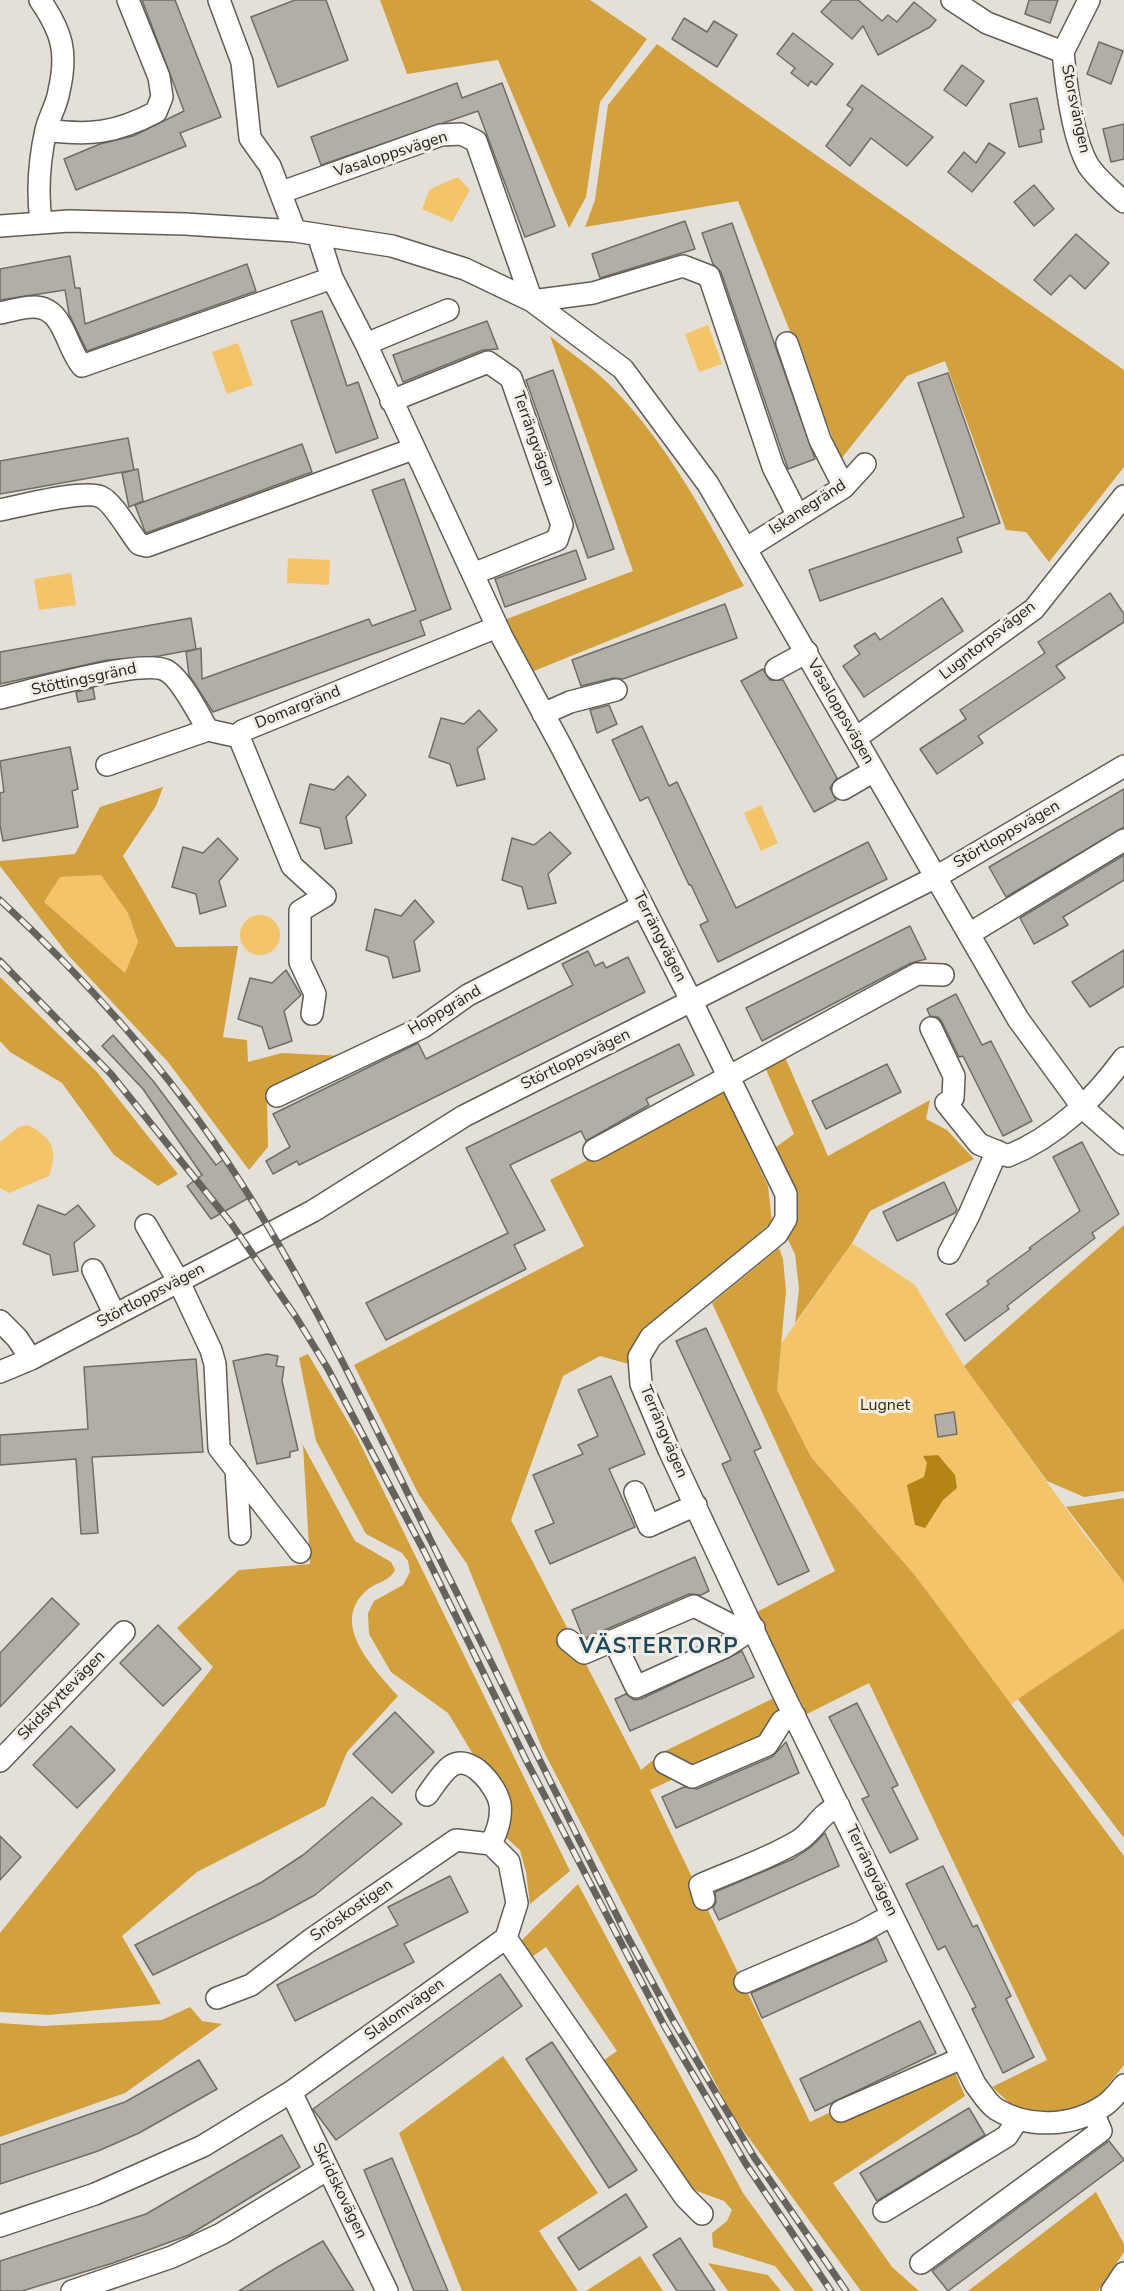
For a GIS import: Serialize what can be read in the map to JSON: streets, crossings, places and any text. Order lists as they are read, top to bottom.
{
  "streets": {
    "street": [
      "Storsvängen",
      "Vasaloppsvägen",
      "Terrängvägen",
      "Iskanegränd",
      "Lugntorpsvägen",
      "Stöttingsgränd",
      "Domargränd",
      "Störtloppsvägen",
      "Hoppgränd",
      "Skidskyttevägen",
      "Snöskostigen",
      "Slalomvägen",
      "Skridskovägen"
    ]
  },
  "crossings": [
    ["Vasaloppsvägen", "Terrängvägen"],
    ["Vasaloppsvägen", "Iskanegränd"],
    ["Vasaloppsvägen", "Lugntorpsvägen"],
    ["Vasaloppsvägen", "Störtloppsvägen"],
    ["Terrängvägen", "Domargränd"],
    ["Terrängvägen", "Störtloppsvägen"],
    ["Terrängvägen", "Hoppgränd"],
    ["Slalomvägen", "Skridskovägen"]
  ],
  "districts": ["VÄSTERTORP"],
  "parks": ["Lugnet"]
}
